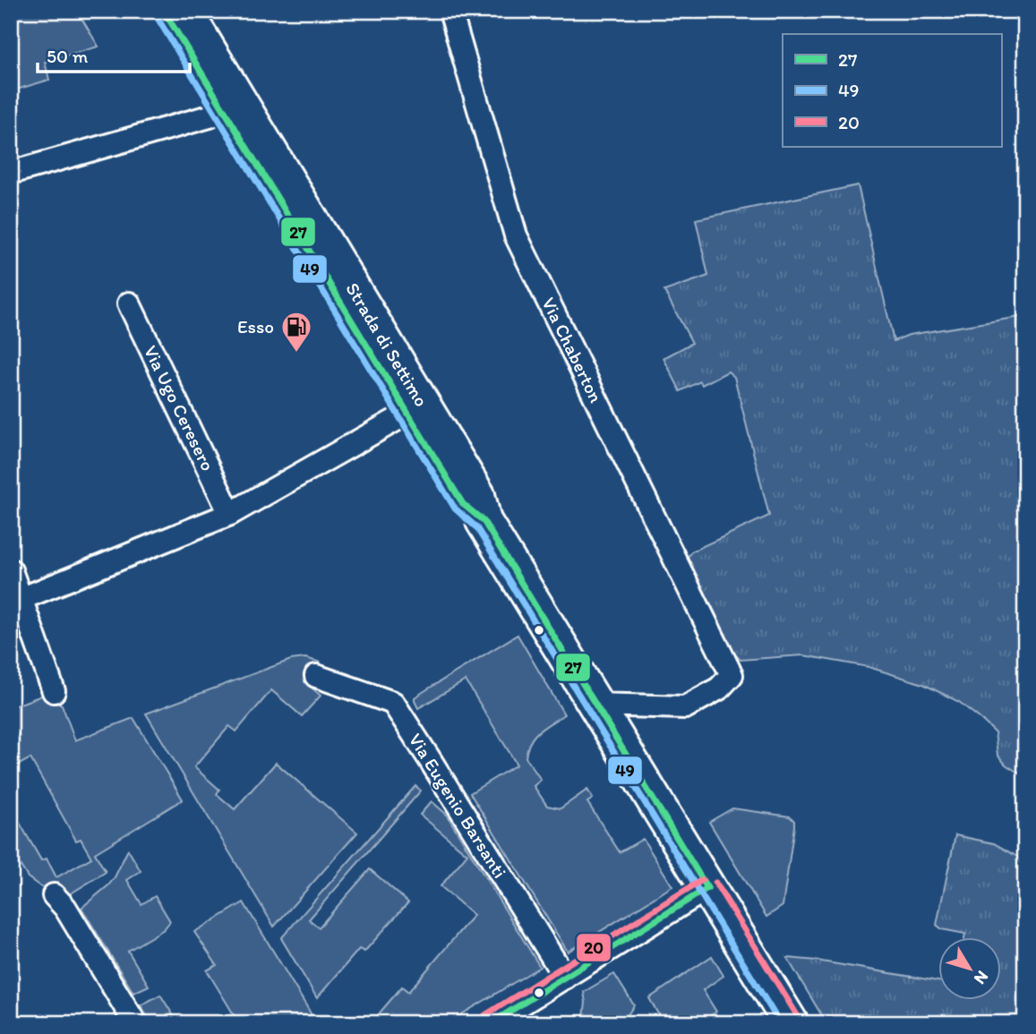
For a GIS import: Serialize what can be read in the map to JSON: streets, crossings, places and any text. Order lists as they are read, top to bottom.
{
  "streets": {
    "main road": ["Strada di Settimo"],
    "street": ["Via Chaberton", "Via Ugo Ceresero", "Via Eugenio Barsanti"]
  },
  "crossings": [
    ["Strada di Settimo", "Via Chaberton"]
  ],
  "places": {
    "fuel station": ["Esso"]
  },
  "lines": ["transit line 27", "transit line 49", "transit line 20"],
  "legend": ["27", "49", "20"],
  "scale_bar": "50 m",
  "north": "bottom right"
}
